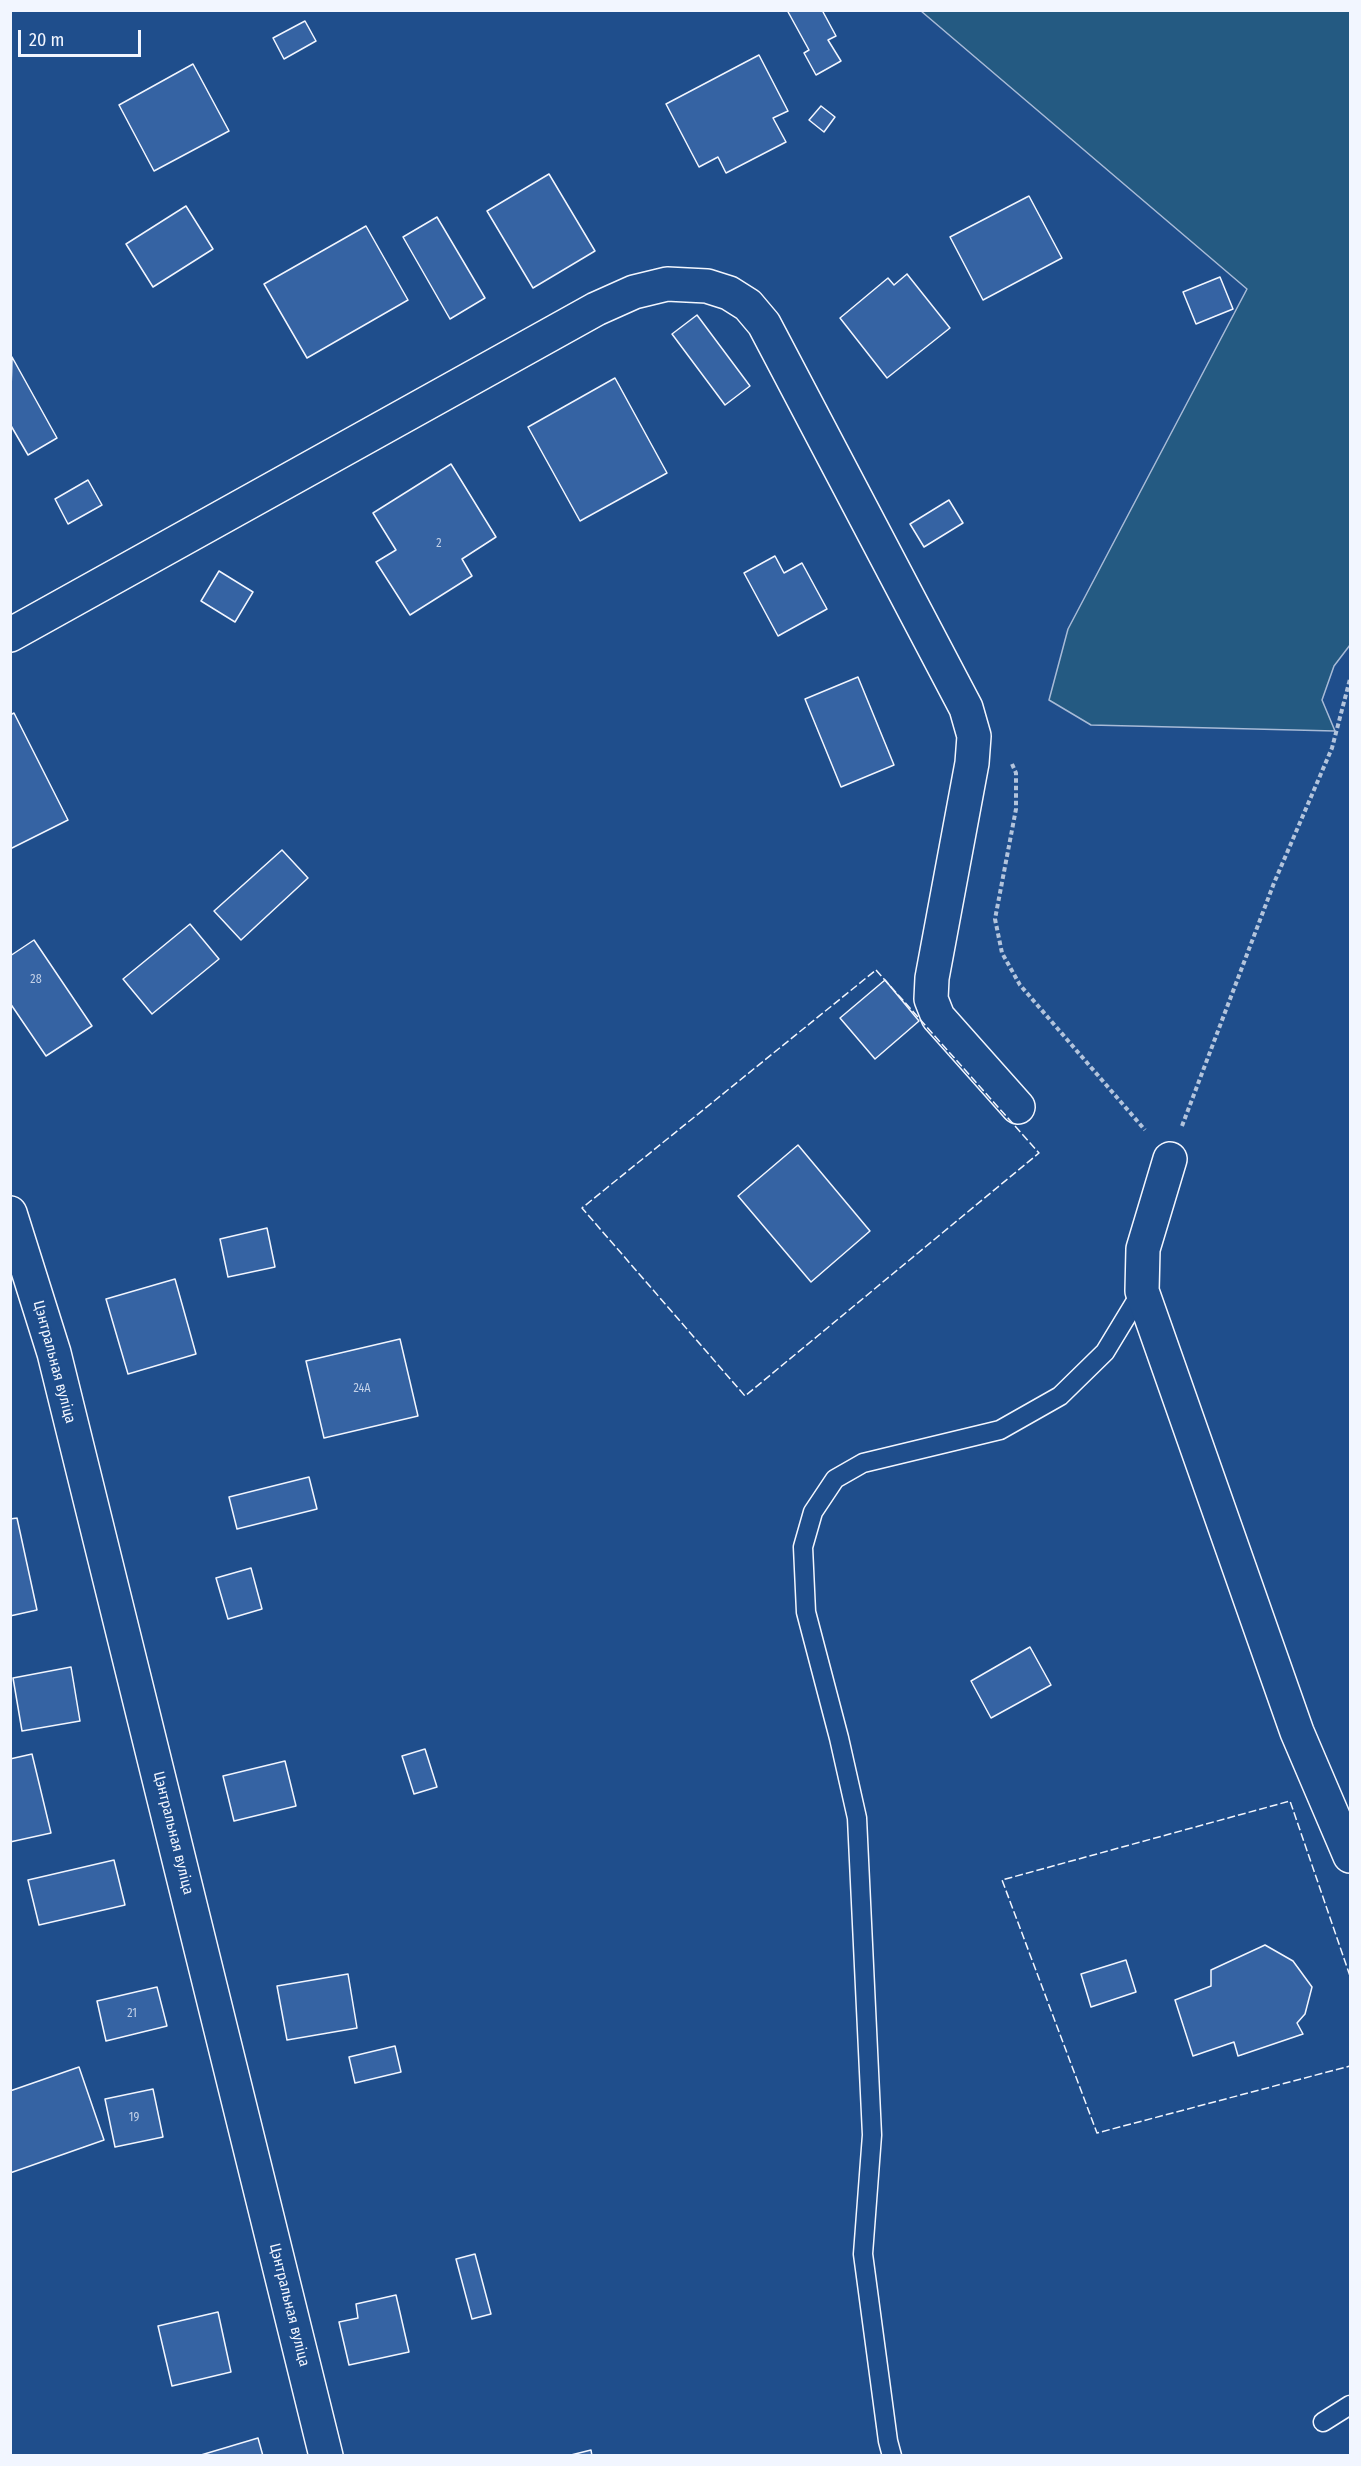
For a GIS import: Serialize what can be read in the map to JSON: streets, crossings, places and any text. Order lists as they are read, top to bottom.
{
  "streets": {
    "street": ["Цэнтральная вуліца"]
  },
  "house_numbers": [
    "2",
    "28",
    "24А",
    "21",
    "19"
  ],
  "scale_bar": "20 m"
}
